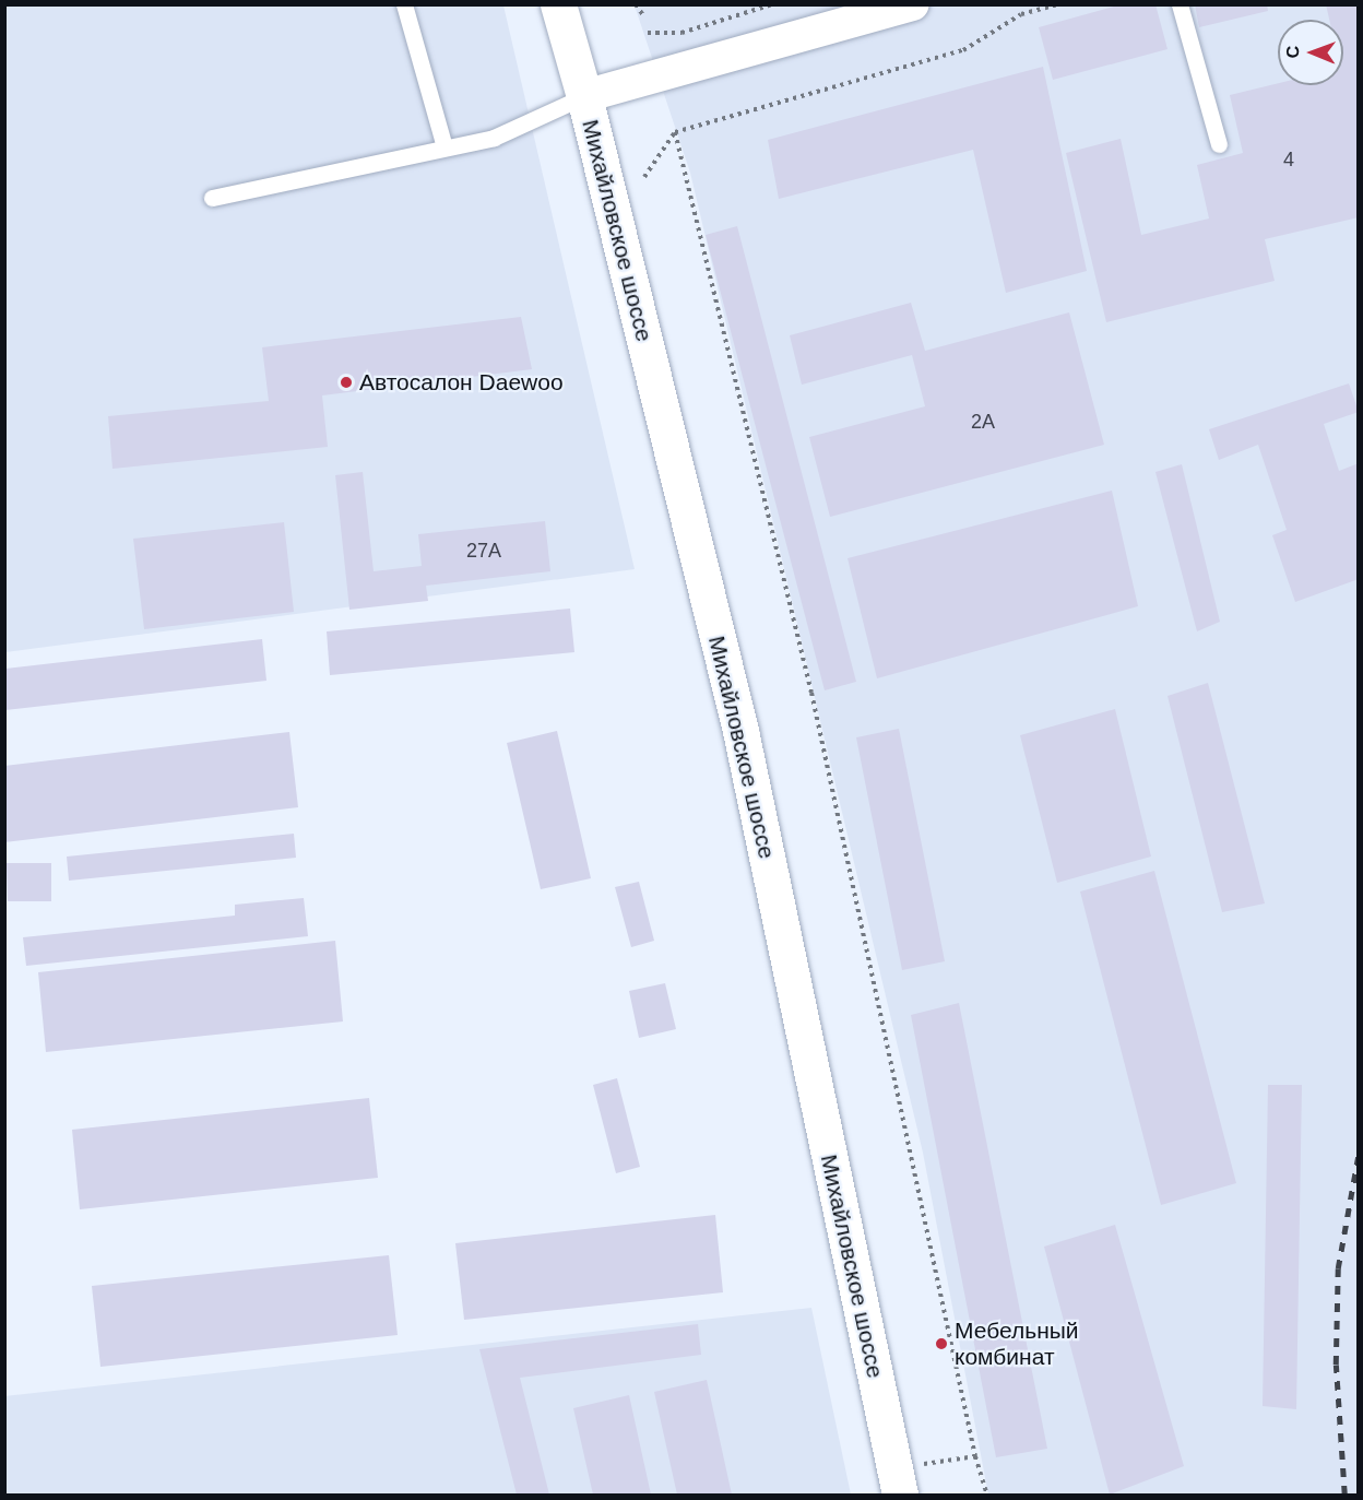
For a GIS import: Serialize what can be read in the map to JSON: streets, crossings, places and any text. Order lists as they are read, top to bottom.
{
  "streets": {
    "main road": ["Михайловское шоссе"]
  },
  "places": ["Автосалон Daewoo", "Мебельный комбинат"],
  "house_numbers": ["4", "2А", "27А"],
  "north": "left"
}
